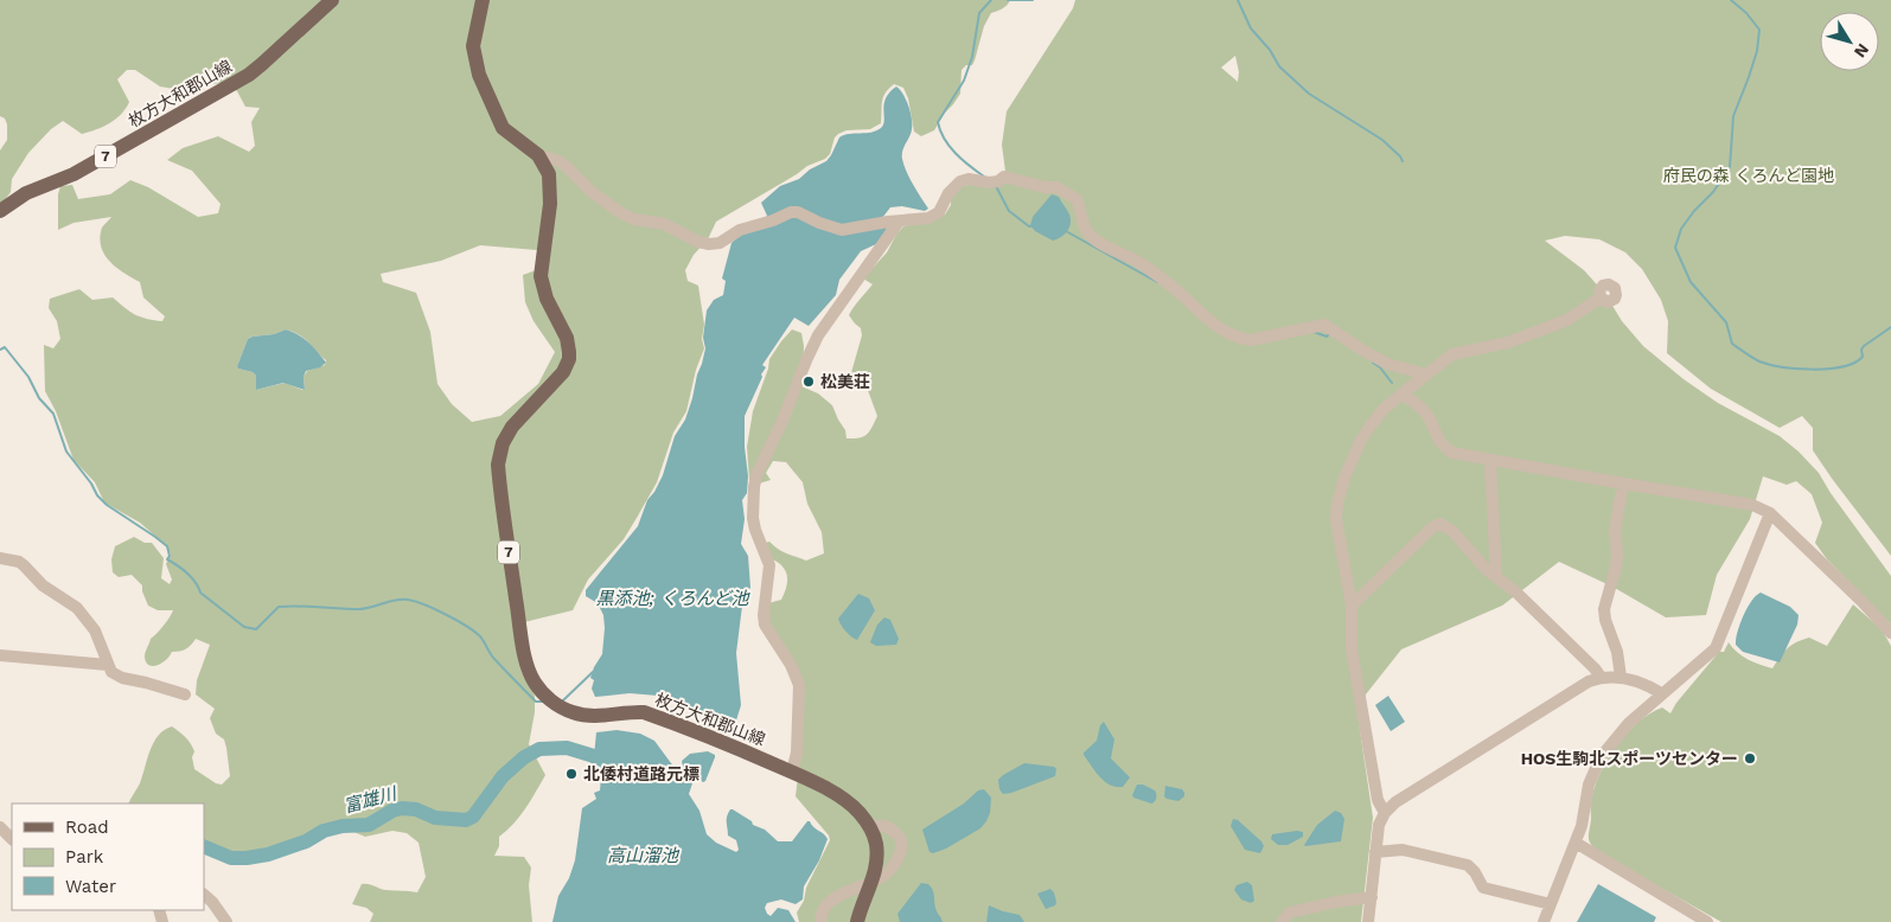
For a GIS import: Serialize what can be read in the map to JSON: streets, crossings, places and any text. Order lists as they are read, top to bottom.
{
  "streets": {
    "main road": ["枚方大和郡山線", "7"]
  },
  "water": ["黒添池; くろんど池", "富雄川", "高山溜池"],
  "parks": ["府民の森 くろんど園地"],
  "places": ["松美荘", "HOS生駒北スポーツセンター", "北倭村道路元標"],
  "legend": ["Road", "Park", "Water"],
  "north": "bottom right"
}
